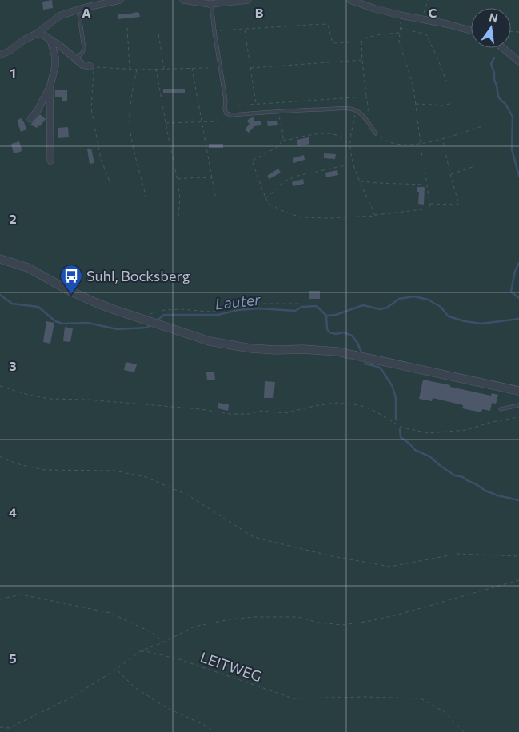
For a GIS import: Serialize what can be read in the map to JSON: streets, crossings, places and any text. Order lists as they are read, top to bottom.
{
  "streets": {
    "path": ["LEITWEG"]
  },
  "water": ["Lauter"],
  "places": {
    "bus stop": ["Suhl, Bocksberg"]
  },
  "north": "top",
  "grid": {
    "columns": ["A", "B", "C"],
    "rows": [
      "1",
      "2",
      "3",
      "4",
      "5"
    ]
  }
}
